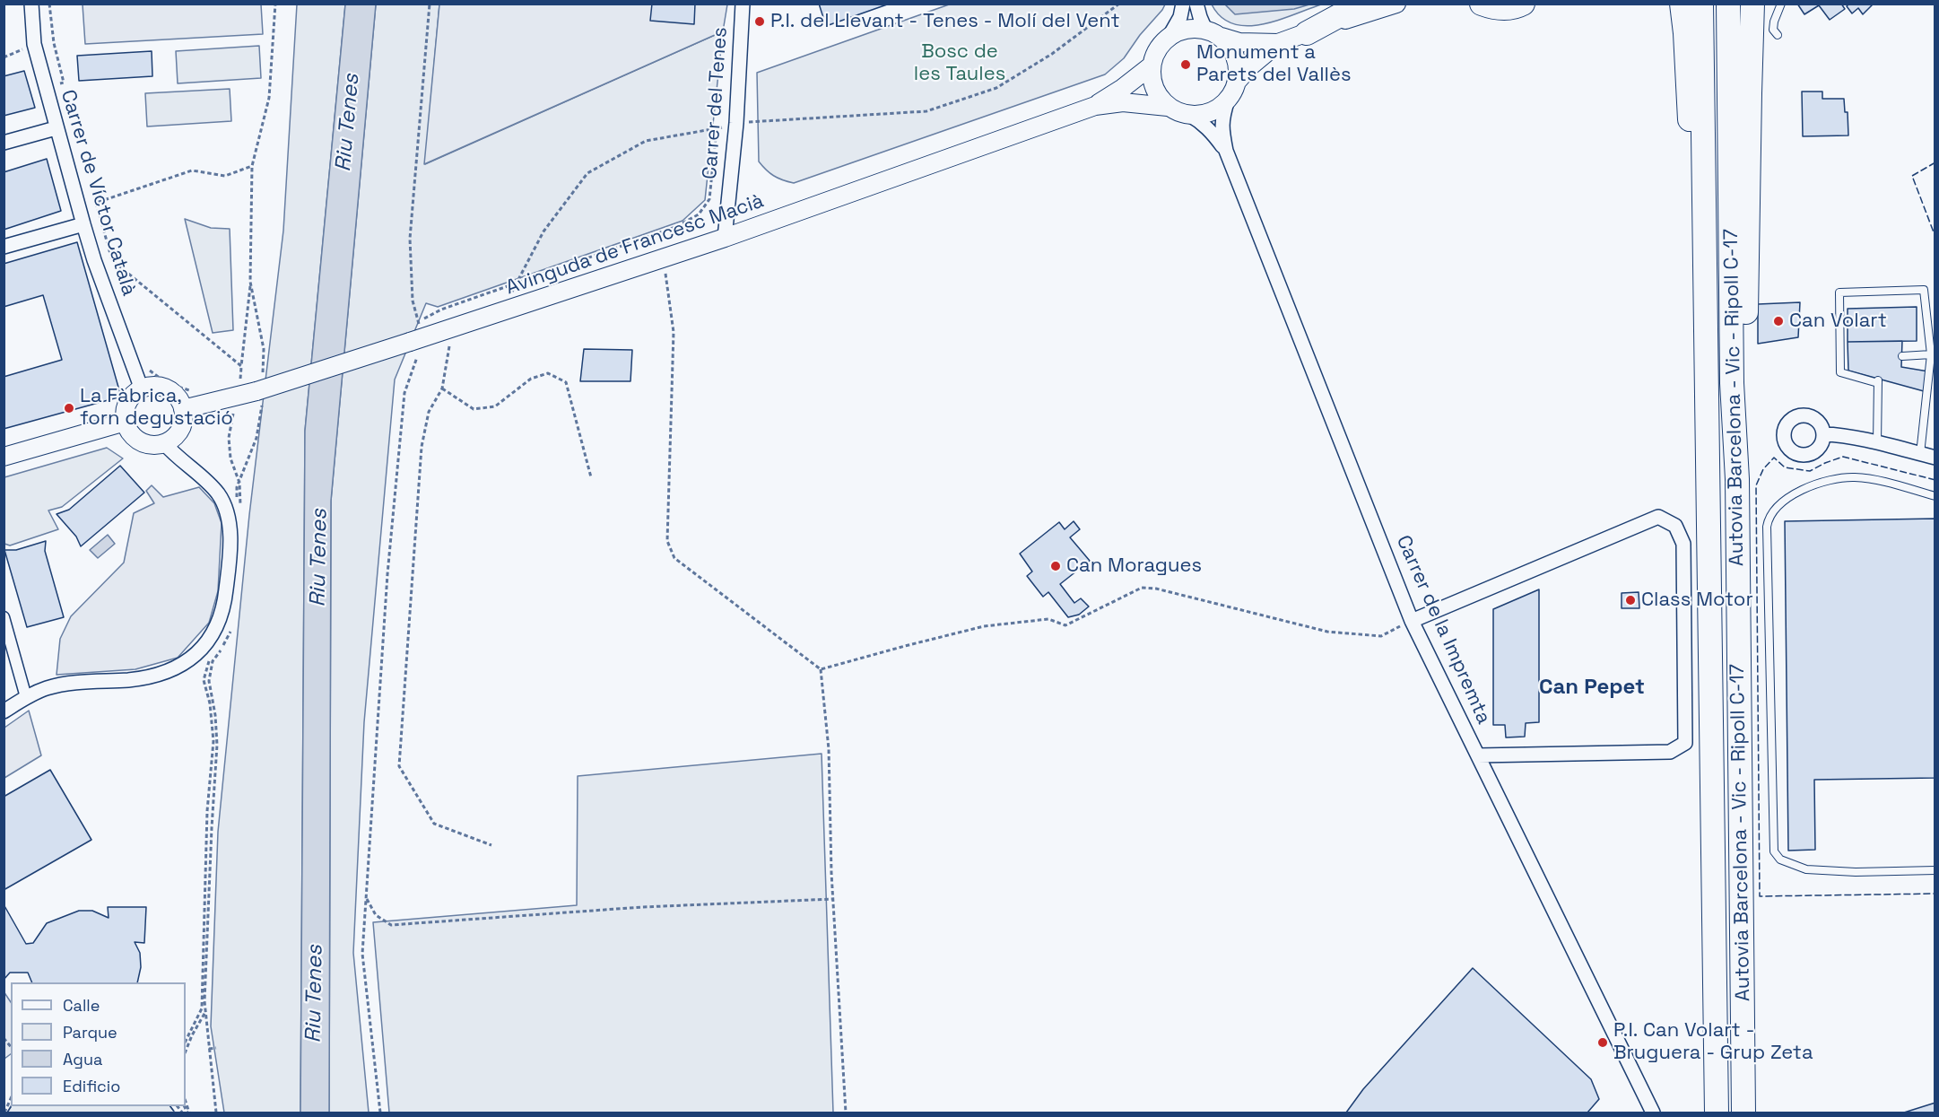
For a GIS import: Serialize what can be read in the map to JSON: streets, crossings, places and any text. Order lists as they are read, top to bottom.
{
  "streets": {
    "highway": ["Autovia Barcelona - Vic - Ripoll C-17"],
    "street": [
      "Carrer del Tenes",
      "Carrer de Víctor Català",
      "Avinguda de Francesc Macià",
      "Carrer de la Impremta"
    ]
  },
  "crossings": [
    ["Carrer del Tenes", "Avinguda de Francesc Macià"],
    ["Carrer de Víctor Català", "Avinguda de Francesc Macià"]
  ],
  "districts": ["Can Pepet"],
  "water": ["Riu Tenes"],
  "parks": ["Bosc de les Taules"],
  "places": [
    "P.I. del Llevant - Tenes - Molí del Vent",
    "Monument a Parets del Vallès",
    "Can Volart",
    "La Fàbrica, forn degustació",
    "Can Moragues",
    "Class Motor",
    "P.I. Can Volart - Bruguera - Grup Zeta"
  ],
  "legend": [
    "Calle",
    "Parque",
    "Agua",
    "Edificio"
  ]
}
